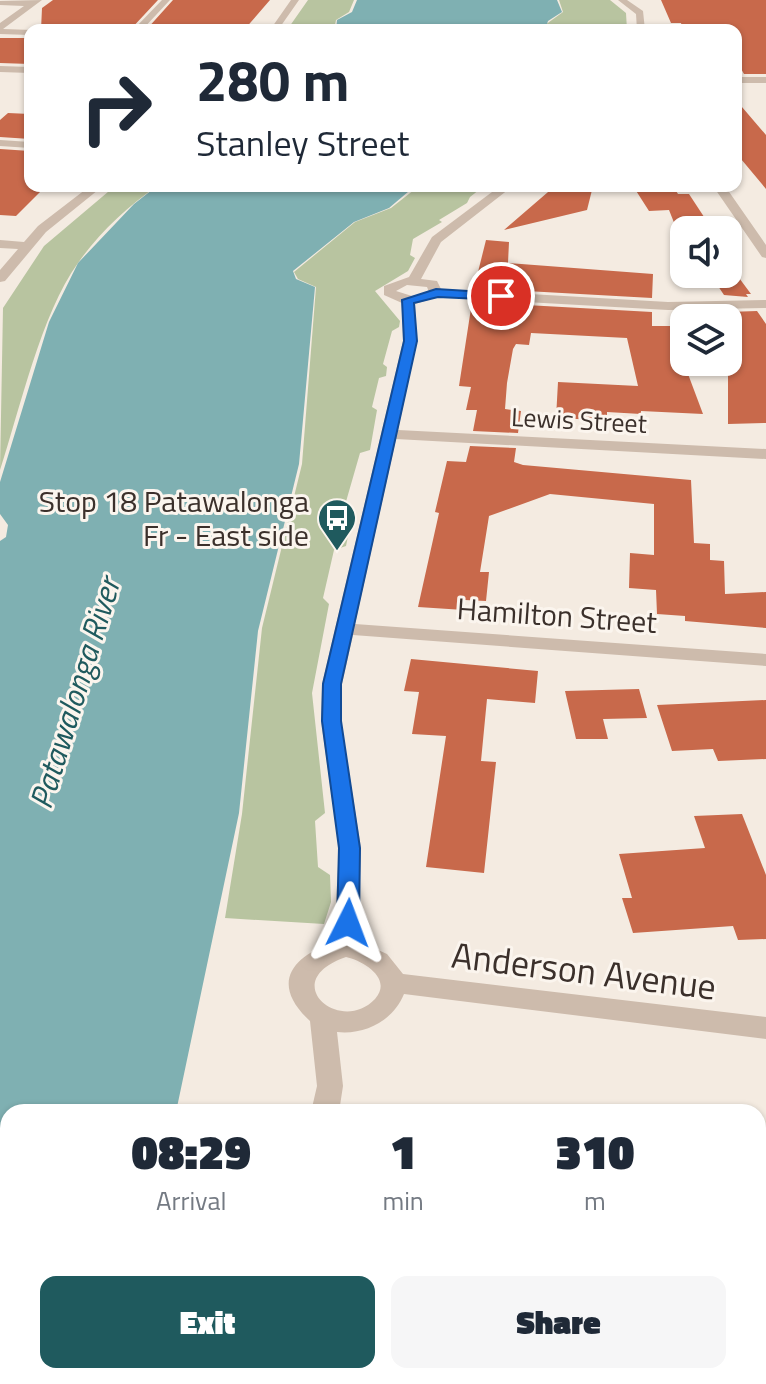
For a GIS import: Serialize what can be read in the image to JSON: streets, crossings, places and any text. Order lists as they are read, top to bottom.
{
  "streets": {
    "street": ["Lewis Street", "Hamilton Street", "Anderson Avenue"]
  },
  "water": ["Patawalonga River"],
  "places": {
    "bus stop": ["Stop 18 Patawalonga Fr - East side"]
  },
  "page": {
    "turn": ["280 m", "Stanley Street"],
    "eta": [
      "08:29",
      "Arrival",
      "1",
      "min",
      "310",
      "m"
    ],
    "buttons": ["Exit", "Share"]
  }
}
